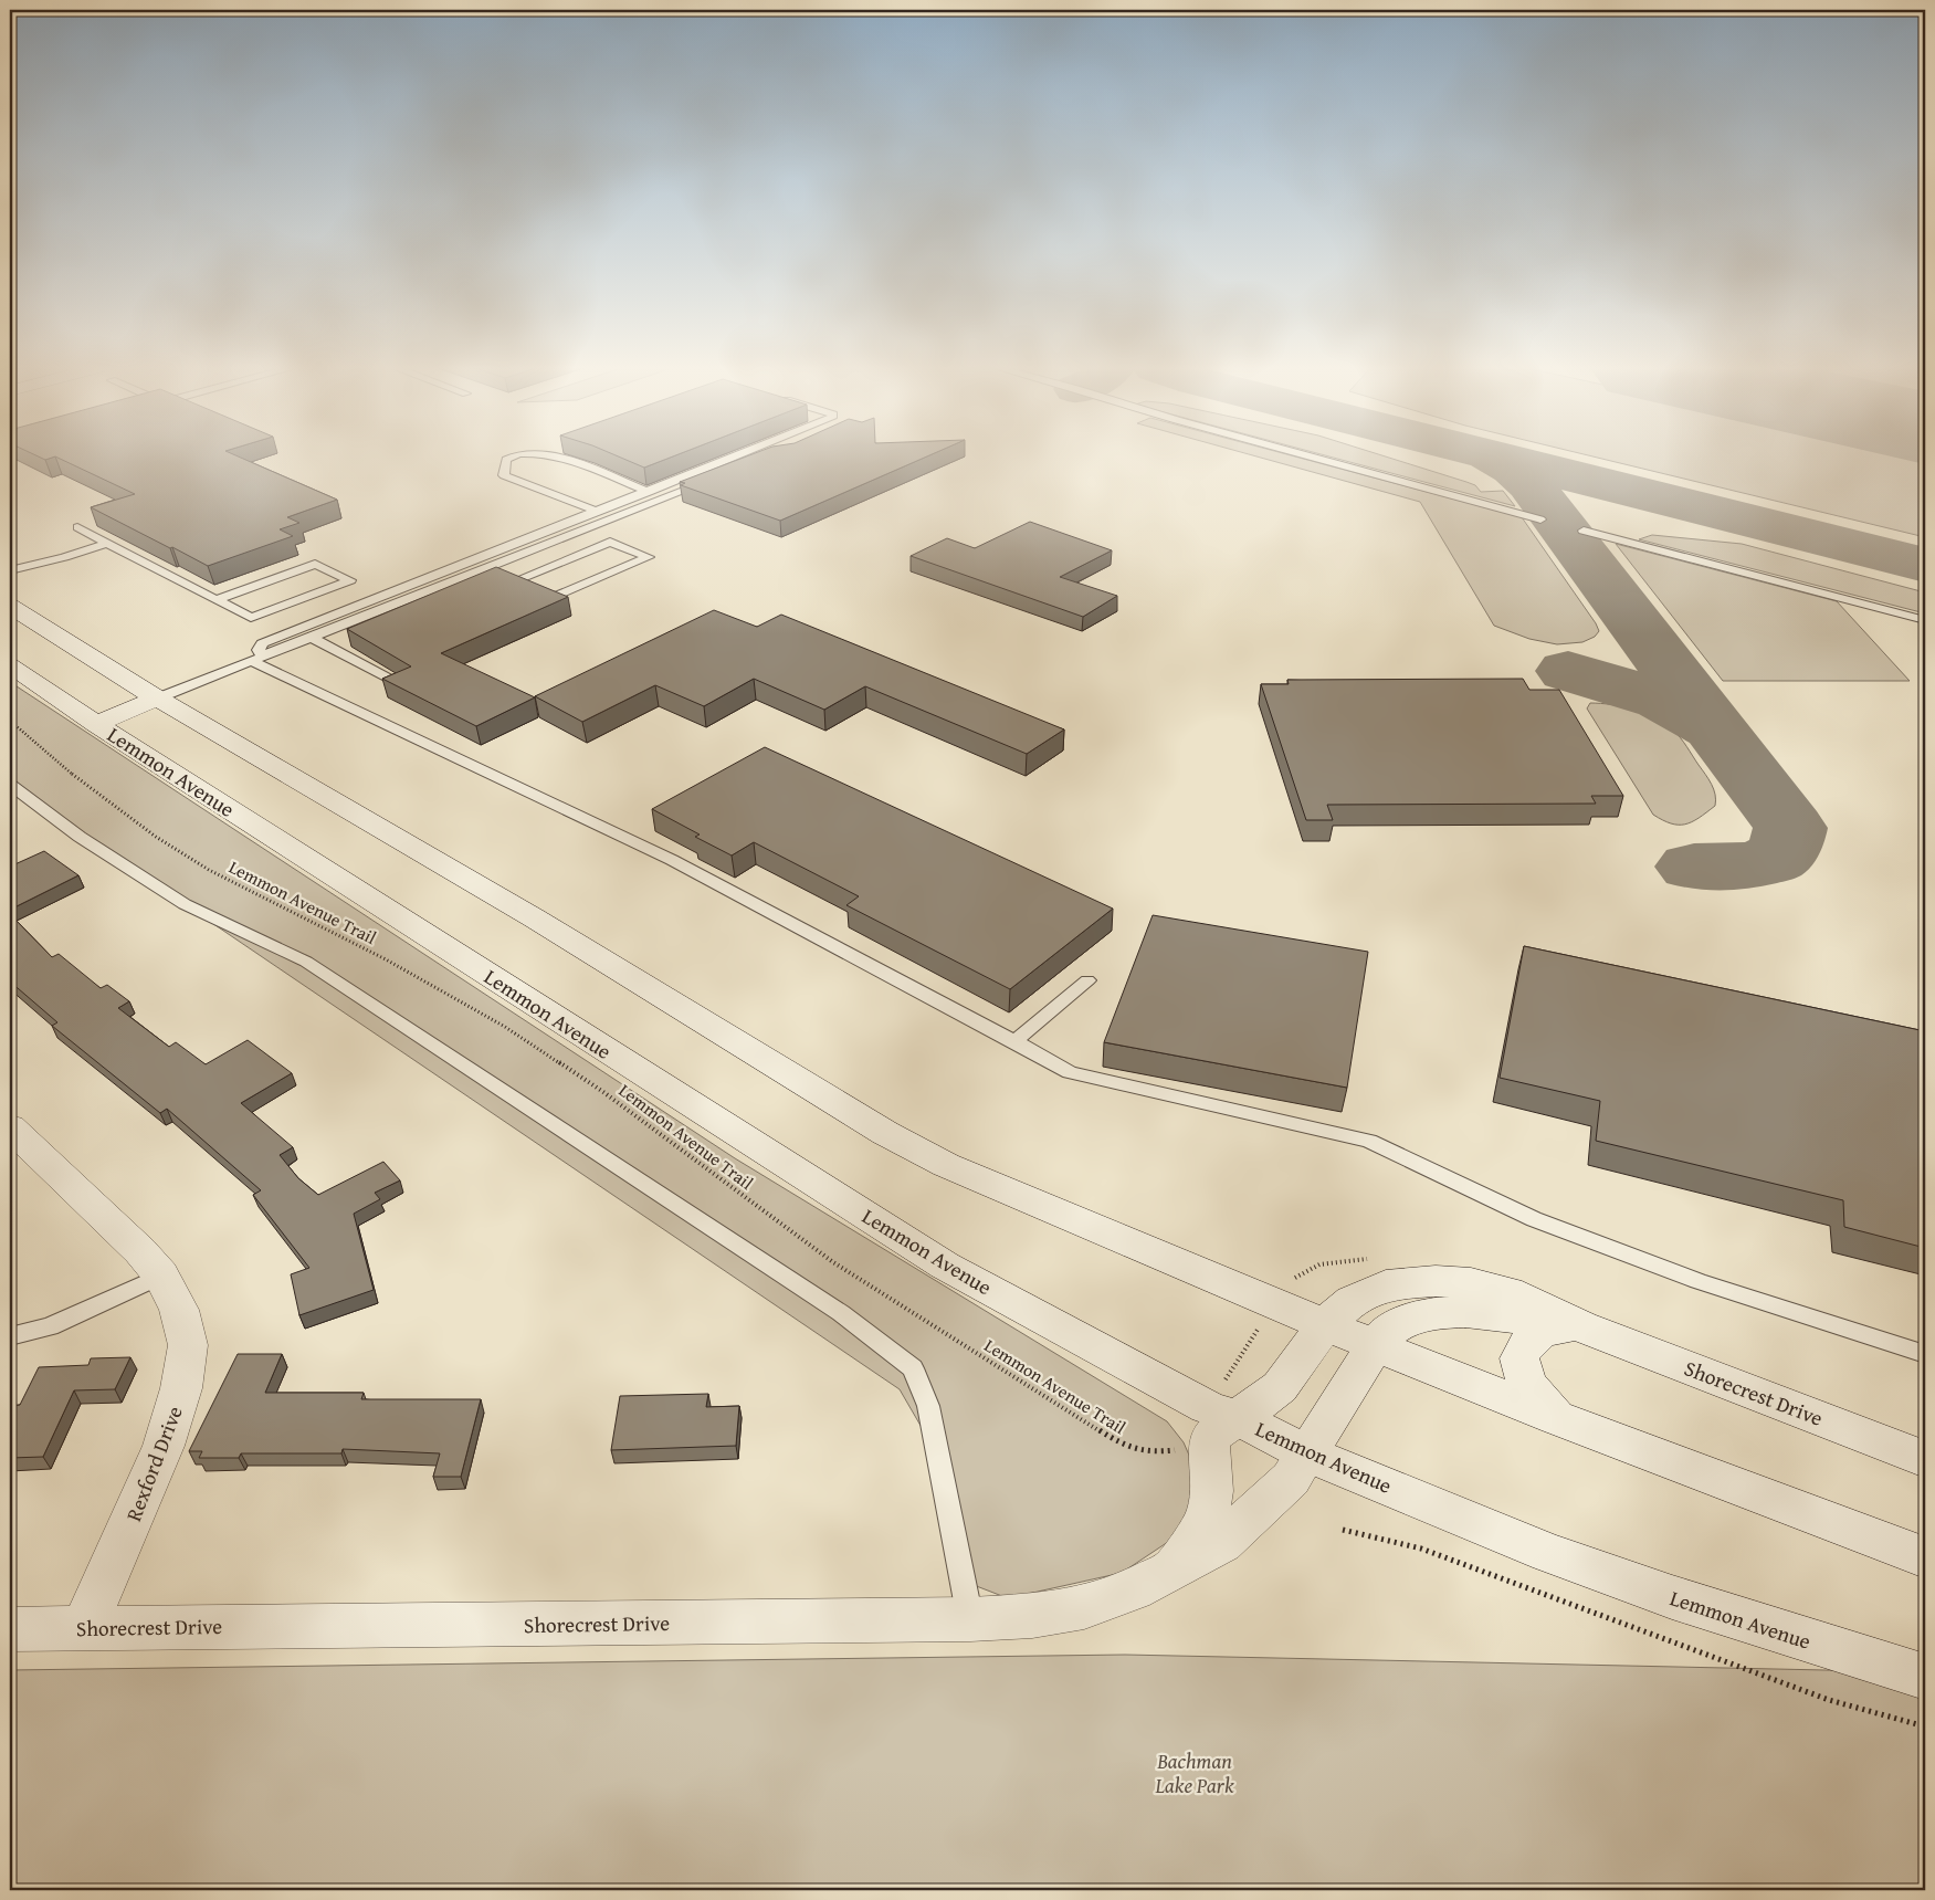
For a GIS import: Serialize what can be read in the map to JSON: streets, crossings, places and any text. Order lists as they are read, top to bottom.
{
  "streets": {
    "main road": ["Lemmon Avenue", "Shorecrest Drive", "Rexford Drive"],
    "path": ["Lemmon Avenue Trail"]
  },
  "crossings": [
    ["Lemmon Avenue", "Lemmon Avenue Trail"],
    ["Lemmon Avenue", "Shorecrest Drive"],
    ["Lemmon Avenue Trail", "Shorecrest Drive"],
    ["Shorecrest Drive", "Rexford Drive"]
  ],
  "parks": ["Bachman Lake Park"]
}
